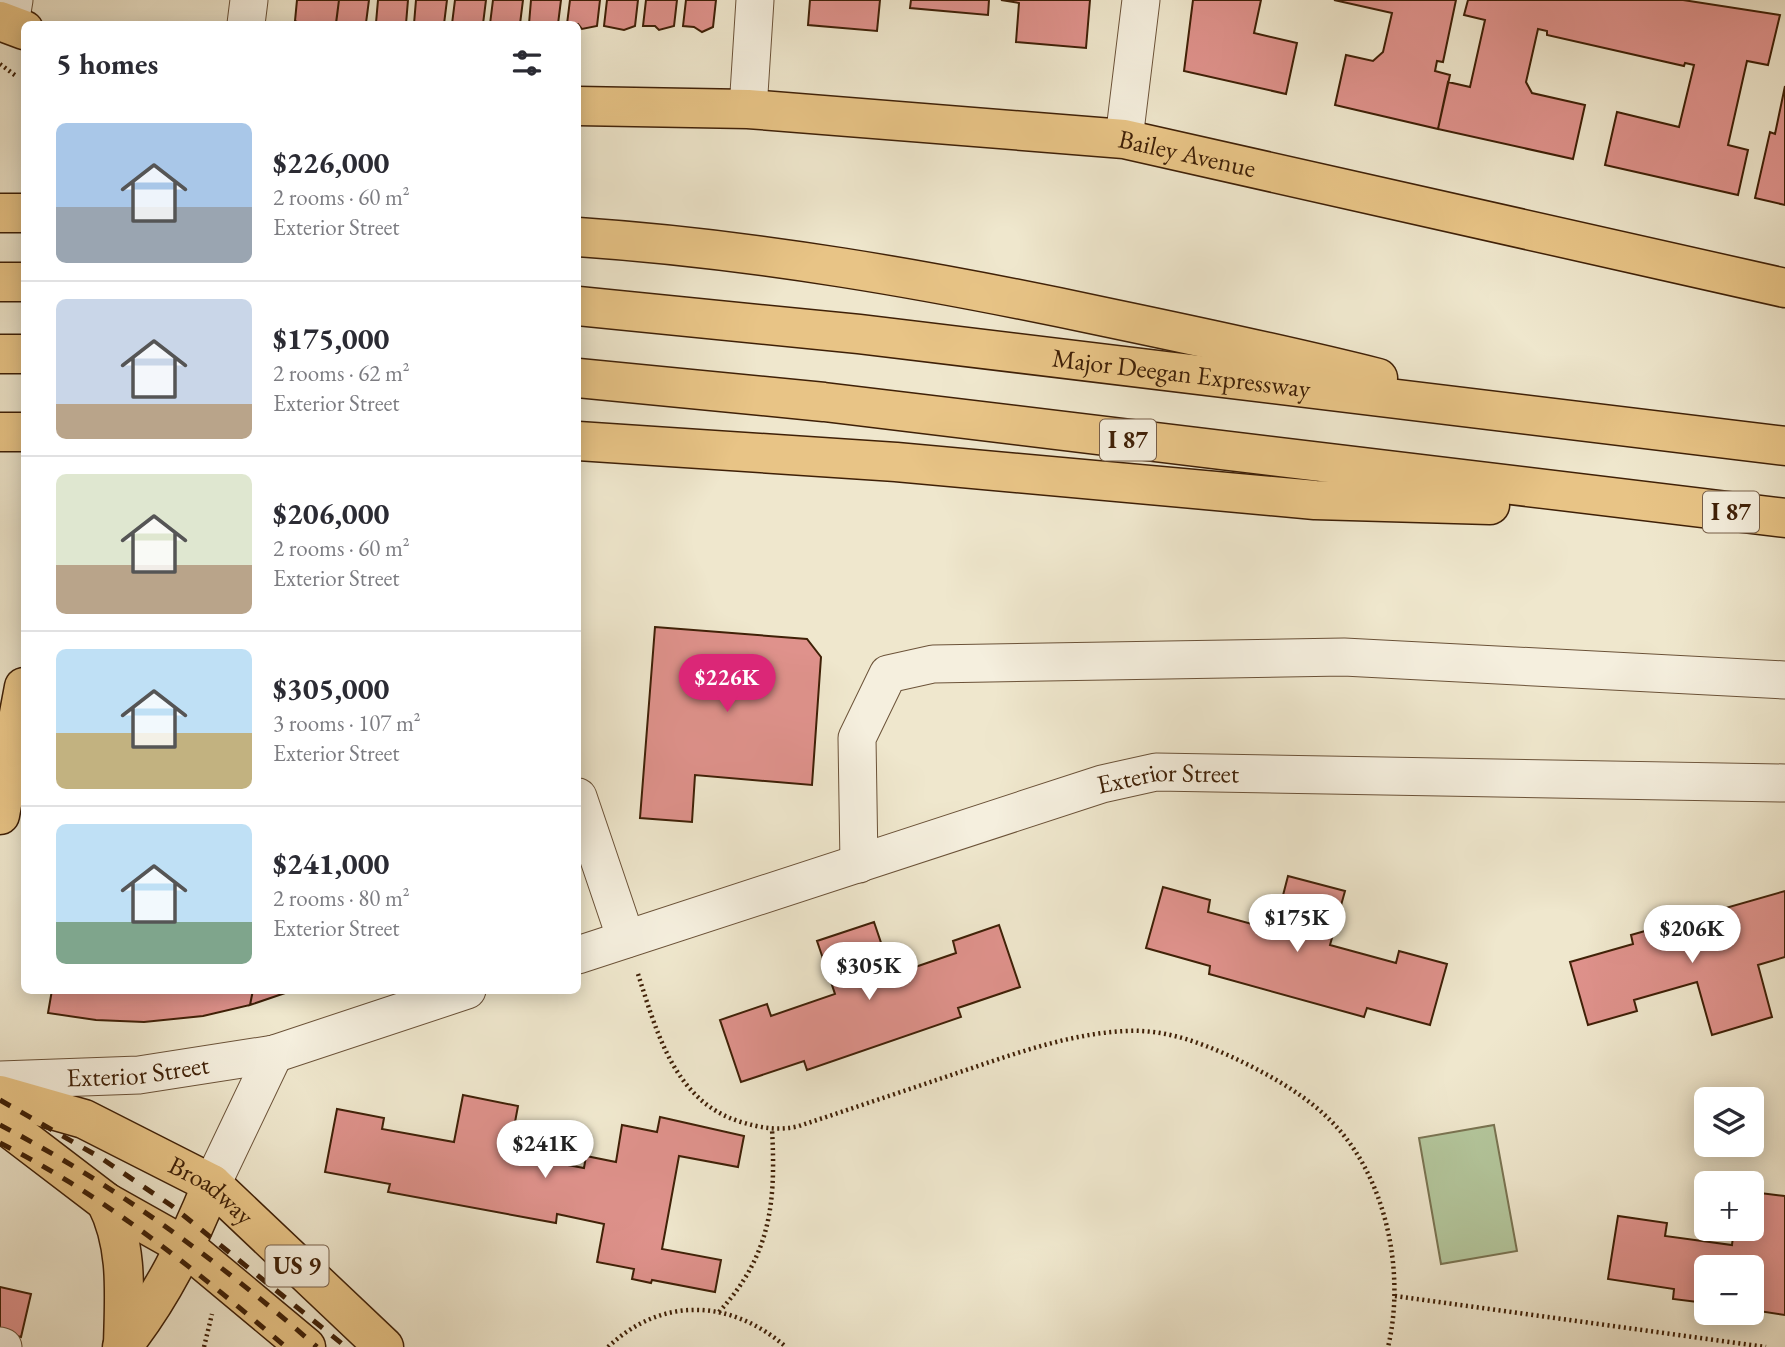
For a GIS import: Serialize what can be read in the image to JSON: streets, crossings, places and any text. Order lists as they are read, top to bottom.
{
  "streets": {
    "main road": [
      "Bailey Avenue",
      "Major Deegan Expressway",
      "I 87",
      "Broadway",
      "US 9"
    ],
    "street": ["Exterior Street"]
  },
  "page": {
    "heading": "5 homes",
    "list": [
      {
        "name": "$226,000",
        "note": "2 rooms · 60 m² · Exterior Street"
      },
      {
        "name": "$175,000",
        "note": "2 rooms · 62 m² · Exterior Street"
      },
      {
        "name": "$206,000",
        "note": "2 rooms · 60 m² · Exterior Street"
      },
      {
        "name": "$305,000",
        "note": "3 rooms · 107 m² · Exterior Street"
      },
      {
        "name": "$241,000",
        "note": "2 rooms · 80 m² · Exterior Street"
      }
    ],
    "price": [
      "$226K",
      "$175K",
      "$206K",
      "$305K",
      "$241K"
    ],
    "map_buttons": ["+", "−"]
  }
}
